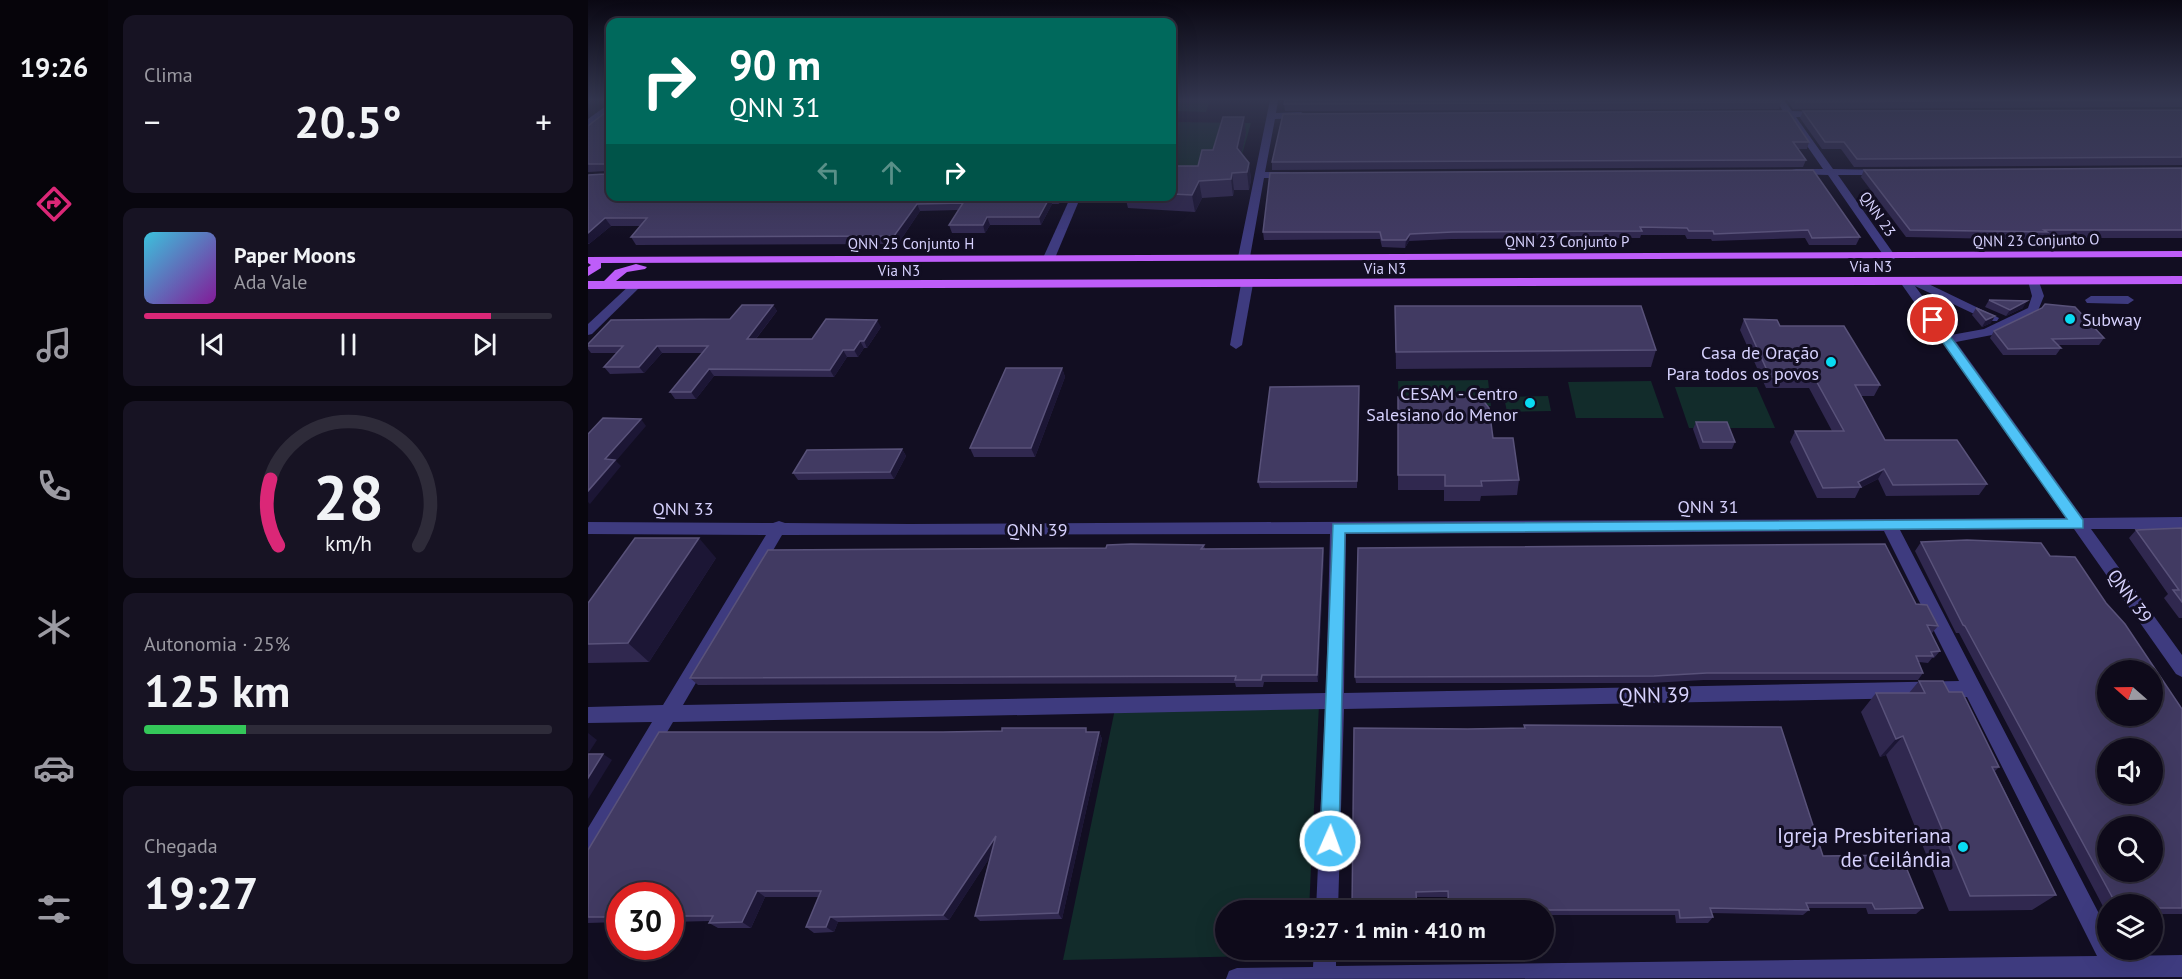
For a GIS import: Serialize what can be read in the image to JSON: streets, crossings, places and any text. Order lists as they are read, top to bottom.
{
  "streets": {
    "main road": [
      "QNN 23 Conjunto O",
      "QNN 23 Conjunto P",
      "QNN 25 Conjunto H",
      "Via N3"
    ],
    "street": [
      "QNN 23",
      "QNN 31",
      "QNN 33",
      "QNN 39"
    ]
  },
  "crossings": [
    ["QNN 23", "QNN 23 Conjunto O"],
    ["QNN 23", "QNN 23 Conjunto P"],
    ["QNN 23 Conjunto O", "QNN 23 Conjunto P"],
    ["QNN 31", "QNN 39"],
    ["QNN 33", "QNN 39"]
  ],
  "places": [
    "Subway",
    "Casa de Oração Para todos os povos",
    "CESAM - Centro Salesiano do Menor",
    "Igreja Presbiteriana de Ceilândia"
  ],
  "north": "left",
  "page": {
    "tabs": "19:26",
    "tile": [
      "Clima",
      ["Autonomia · 25%", "125 km"],
      ["Chegada", "19:27"]
    ],
    "turn": ["90 m", "QNN 31"],
    "heat": ["−", "20.5°", "+"],
    "song": ["Paper Moons", "Ada Vale"],
    "limit": "30",
    "trip": "19:27 · 1 min · 410 m",
    "gauge": ["28", "km/h"]
  }
}
